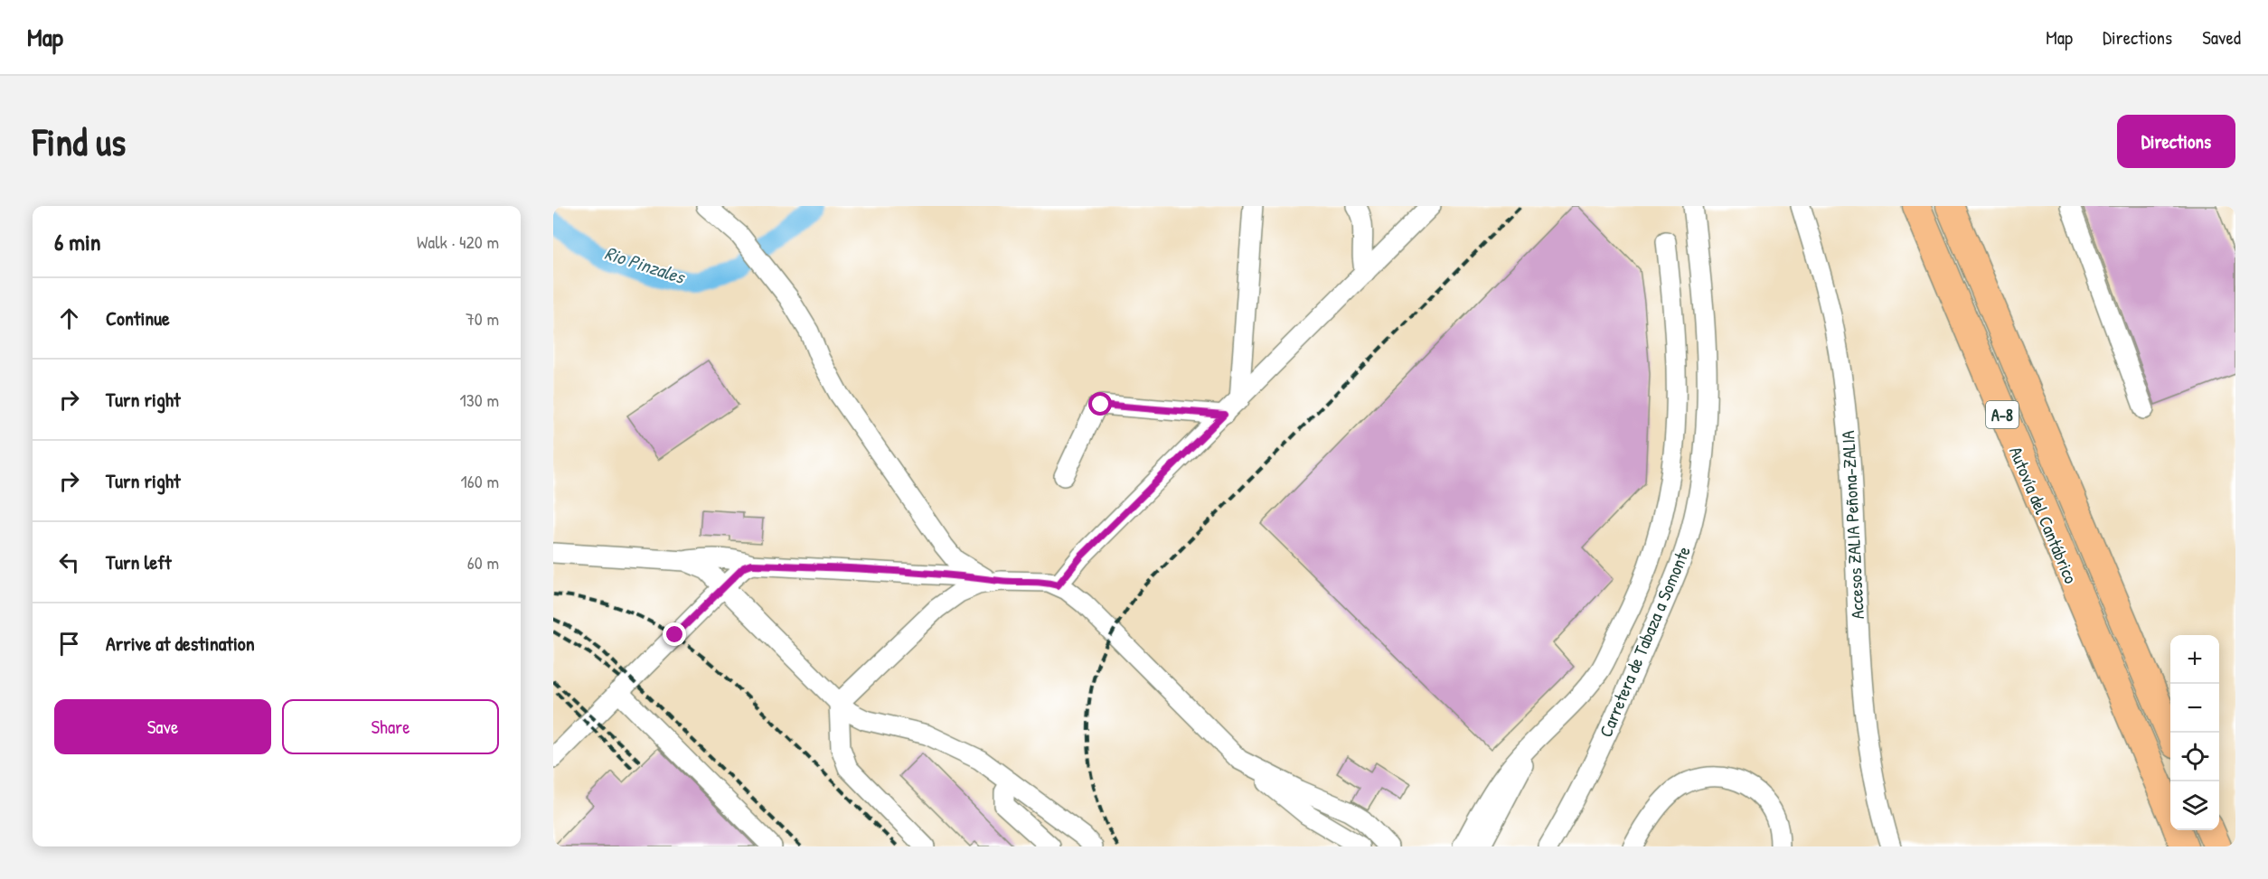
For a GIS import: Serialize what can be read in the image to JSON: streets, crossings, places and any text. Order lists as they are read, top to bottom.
{
  "streets": {
    "highway": ["A-8", "Autovía del Cantábrico"],
    "street": ["Accesos ZALIA Peñona-ZALIA", "Carretera de Tabaza a Somonte"]
  },
  "water": ["Rio Pinzales"],
  "page": {
    "header": "Map",
    "nav": ["Map", "Directions", "Saved"],
    "buttons": [
      "Directions",
      ["Save", "Share"]
    ],
    "title": "Find us",
    "heading": ["6 min", "Walk · 420 m"],
    "list": [
      ["Continue", "70 m"],
      ["Turn right", "130 m"],
      ["Turn right", "160 m"],
      ["Turn left", "60 m"],
      "Arrive at destination"
    ],
    "map_buttons": ["+", "−"]
  }
}
